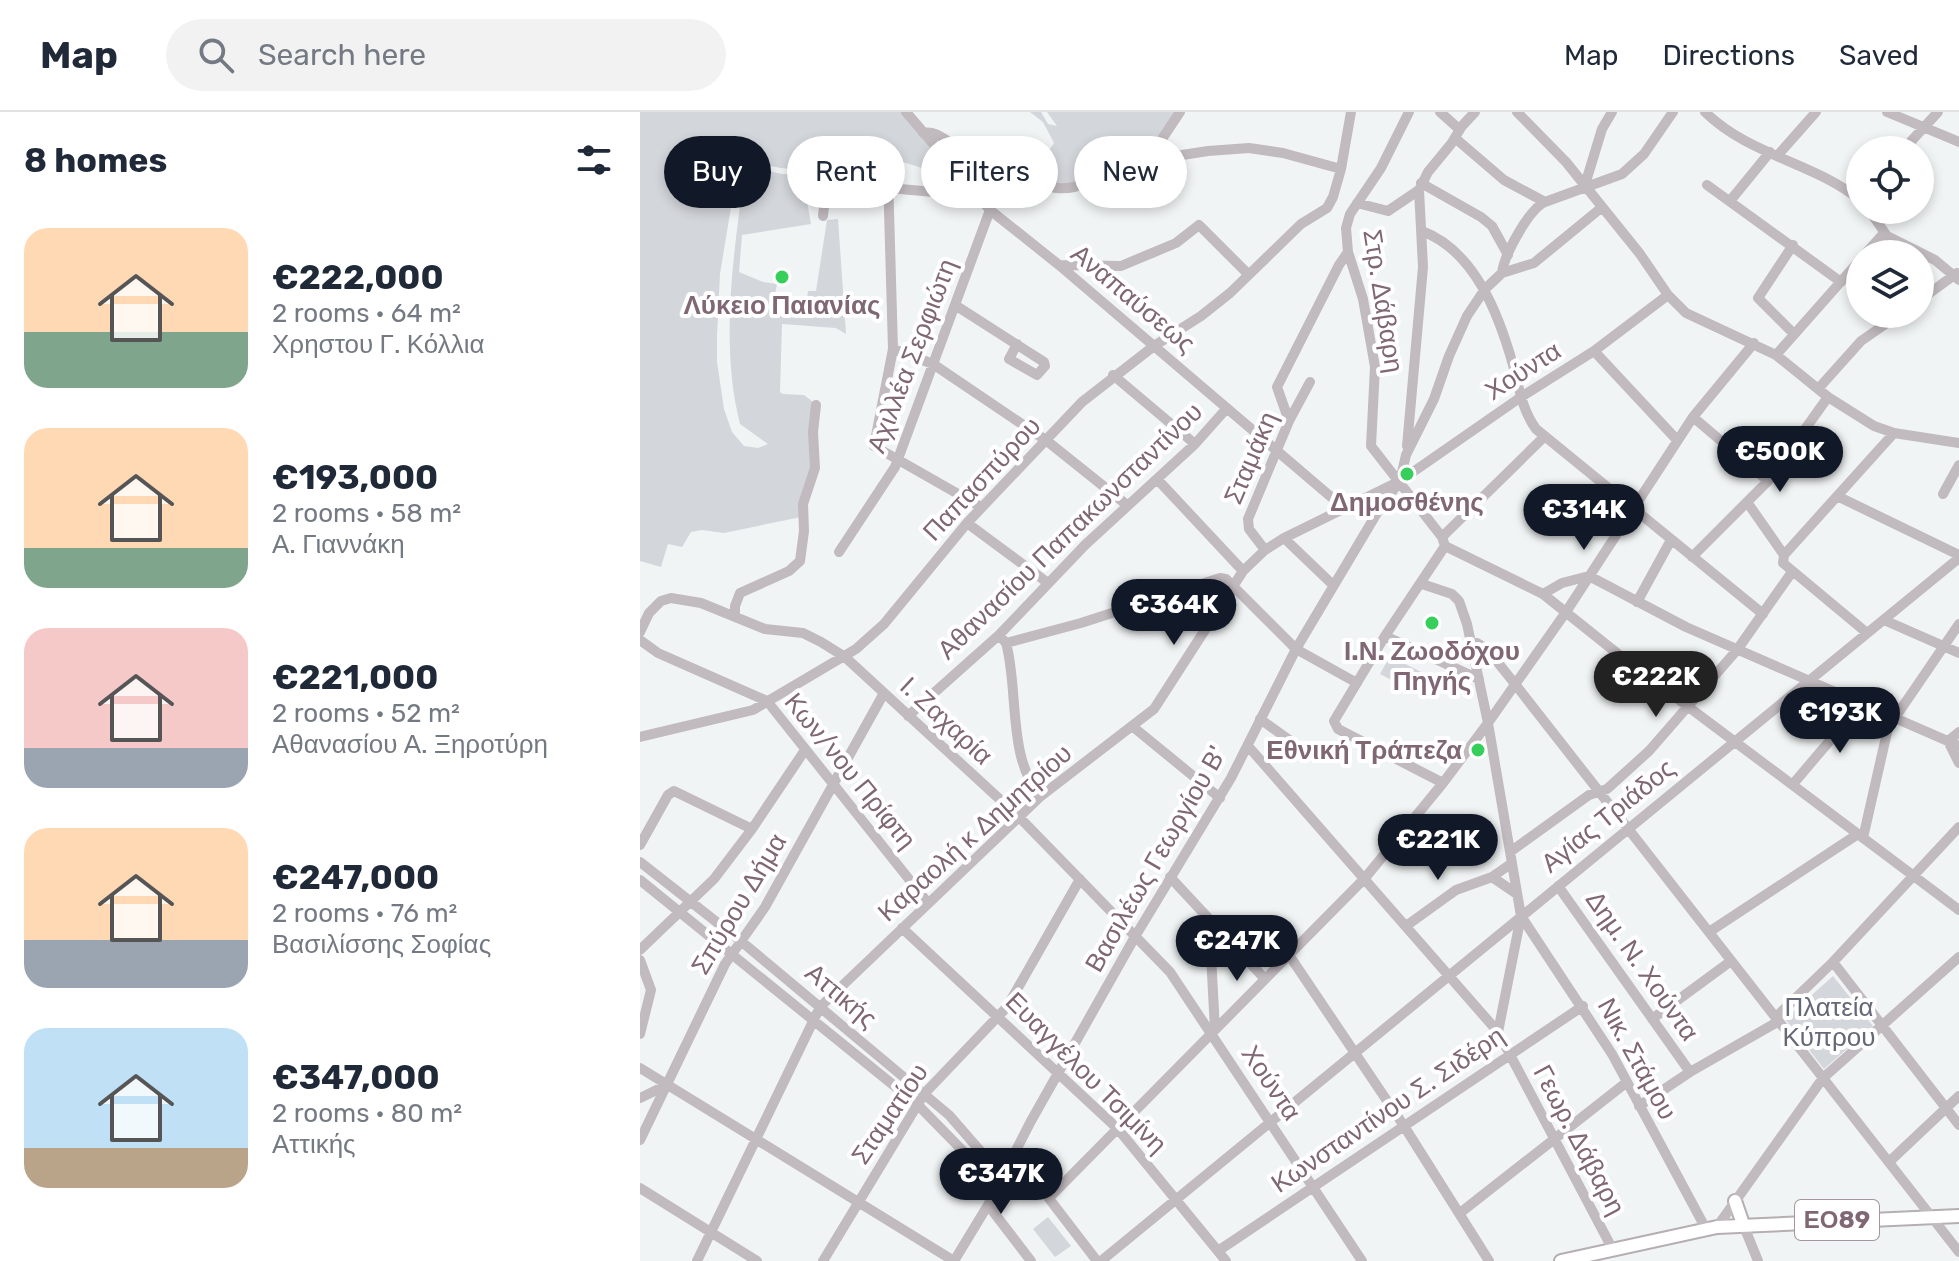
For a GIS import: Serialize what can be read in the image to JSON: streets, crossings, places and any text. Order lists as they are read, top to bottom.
{
  "streets": {
    "main road": ["ΕΟ89"],
    "street": [
      "Αναπαύσεως",
      "Στρ. Δάβαρη",
      "Αχιλλέα Σερφιώτη",
      "Χούντα",
      "Σταμάκη",
      "Παπασπύρου",
      "Αθανασίου Παπακωνσταντίνου",
      "Ι. Ζαχαρία",
      "Κων/νου Πρίφτη",
      "Αγίας Τριάδος",
      "Καραολή κ Δημητρίου",
      "Βασιλέως Γεωργίου Β'",
      "Σπύρου Δήμα",
      "Δημ. Ν. Χούντα",
      "Αττικής",
      "Νικ. Στάμου",
      "Ευαγγέλου Τσιμίνη",
      "Κωνσταντίνου Σ. Σιδέρη",
      "Σταματίου",
      "Γεωρ. Δάβαρη"
    ]
  },
  "crossings": [
    ["Αναπαύσεως", "Αχιλλέα Σερφιώτη"],
    ["Αναπαύσεως", "Σταμάκη"],
    ["Αναπαύσεως", "Παπασπύρου"],
    ["Αναπαύσεως", "Αθανασίου Παπακωνσταντίνου"],
    ["Αναπαύσεως", "Καραολή κ Δημητρίου"],
    ["Στρ. Δάβαρη", "Χούντα"],
    ["Στρ. Δάβαρη", "Καραολή κ Δημητρίου"],
    ["Στρ. Δάβαρη", "Βασιλέως Γεωργίου Β'"],
    ["Χούντα", "Ι. Ζαχαρία"],
    ["Χούντα", "Αγίας Τριάδος"],
    ["Χούντα", "Καραολή κ Δημητρίου"],
    ["Χούντα", "Βασιλέως Γεωργίου Β'"],
    ["Χούντα", "Κωνσταντίνου Σ. Σιδέρη"],
    ["Σταμάκη", "Καραολή κ Δημητρίου"],
    ["Παπασπύρου", "Ι. Ζαχαρία"],
    ["Παπασπύρου", "Κων/νου Πρίφτη"],
    ["Αθανασίου Παπακωνσταντίνου", "Ι. Ζαχαρία"],
    ["Ι. Ζαχαρία", "Καραολή κ Δημητρίου"],
    ["Ι. Ζαχαρία", "Βασιλέως Γεωργίου Β'"],
    ["Ι. Ζαχαρία", "Σπύρου Δήμα"],
    ["Ι. Ζαχαρία", "Σταματίου"],
    ["Κων/νου Πρίφτη", "Καραολή κ Δημητρίου"],
    ["Κων/νου Πρίφτη", "Σπύρου Δήμα"],
    ["Αγίας Τριάδος", "Δημ. Ν. Χούντα"],
    ["Αγίας Τριάδος", "Νικ. Στάμου"],
    ["Αγίας Τριάδος", "Ευαγγέλου Τσιμίνη"],
    ["Αγίας Τριάδος", "Γεωρ. Δάβαρη"],
    ["Καραολή κ Δημητρίου", "Βασιλέως Γεωργίου Β'"],
    ["Καραολή κ Δημητρίου", "Αττικής"],
    ["Καραολή κ Δημητρίου", "Ευαγγέλου Τσιμίνη"],
    ["Βασιλέως Γεωργίου Β'", "Αττικής"],
    ["Βασιλέως Γεωργίου Β'", "Ευαγγέλου Τσιμίνη"],
    ["Βασιλέως Γεωργίου Β'", "Γεωρ. Δάβαρη"],
    ["Σπύρου Δήμα", "Αττικής"],
    ["Αττικής", "Σταματίου"],
    ["Νικ. Στάμου", "Κωνσταντίνου Σ. Σιδέρη"],
    ["Νικ. Στάμου", "ΕΟ89"],
    ["Ευαγγέλου Τσιμίνη", "Κωνσταντίνου Σ. Σιδέρη"],
    ["Ευαγγέλου Τσιμίνη", "Σταματίου"],
    ["Κωνσταντίνου Σ. Σιδέρη", "Γεωρ. Δάβαρη"],
    ["Γεωρ. Δάβαρη", "ΕΟ89"]
  ],
  "parks": ["Πλατεία Κύπρου"],
  "places": [
    "Λύκειο Παιανίας",
    "Δημοσθένης",
    "Ι.Ν. Ζωοδόχου Πηγής",
    "Εθνική Τράπεζα"
  ],
  "page": {
    "header": "Map",
    "search": "Search here",
    "nav": ["Map", "Directions", "Saved"],
    "heading": "8 homes",
    "chip": [
      "Buy",
      "Rent",
      "Filters",
      "New"
    ],
    "list": [
      {
        "name": "€222,000",
        "note": "2 rooms · 64 m² · Χρηστου Γ. Κόλλια"
      },
      {
        "name": "€193,000",
        "note": "2 rooms · 58 m² · Α. Γιαννάκη"
      },
      {
        "name": "€221,000",
        "note": "2 rooms · 52 m² · Αθανασίου Α. Ξηροτύρη"
      },
      {
        "name": "€247,000",
        "note": "2 rooms · 76 m² · Βασιλίσσης Σοφίας"
      },
      {
        "name": "€347,000",
        "note": "2 rooms · 80 m² · Αττικής"
      }
    ],
    "price": [
      "€500K",
      "€314K",
      "€364K",
      "€222K",
      "€193K",
      "€221K",
      "€247K",
      "€347K"
    ]
  }
}
